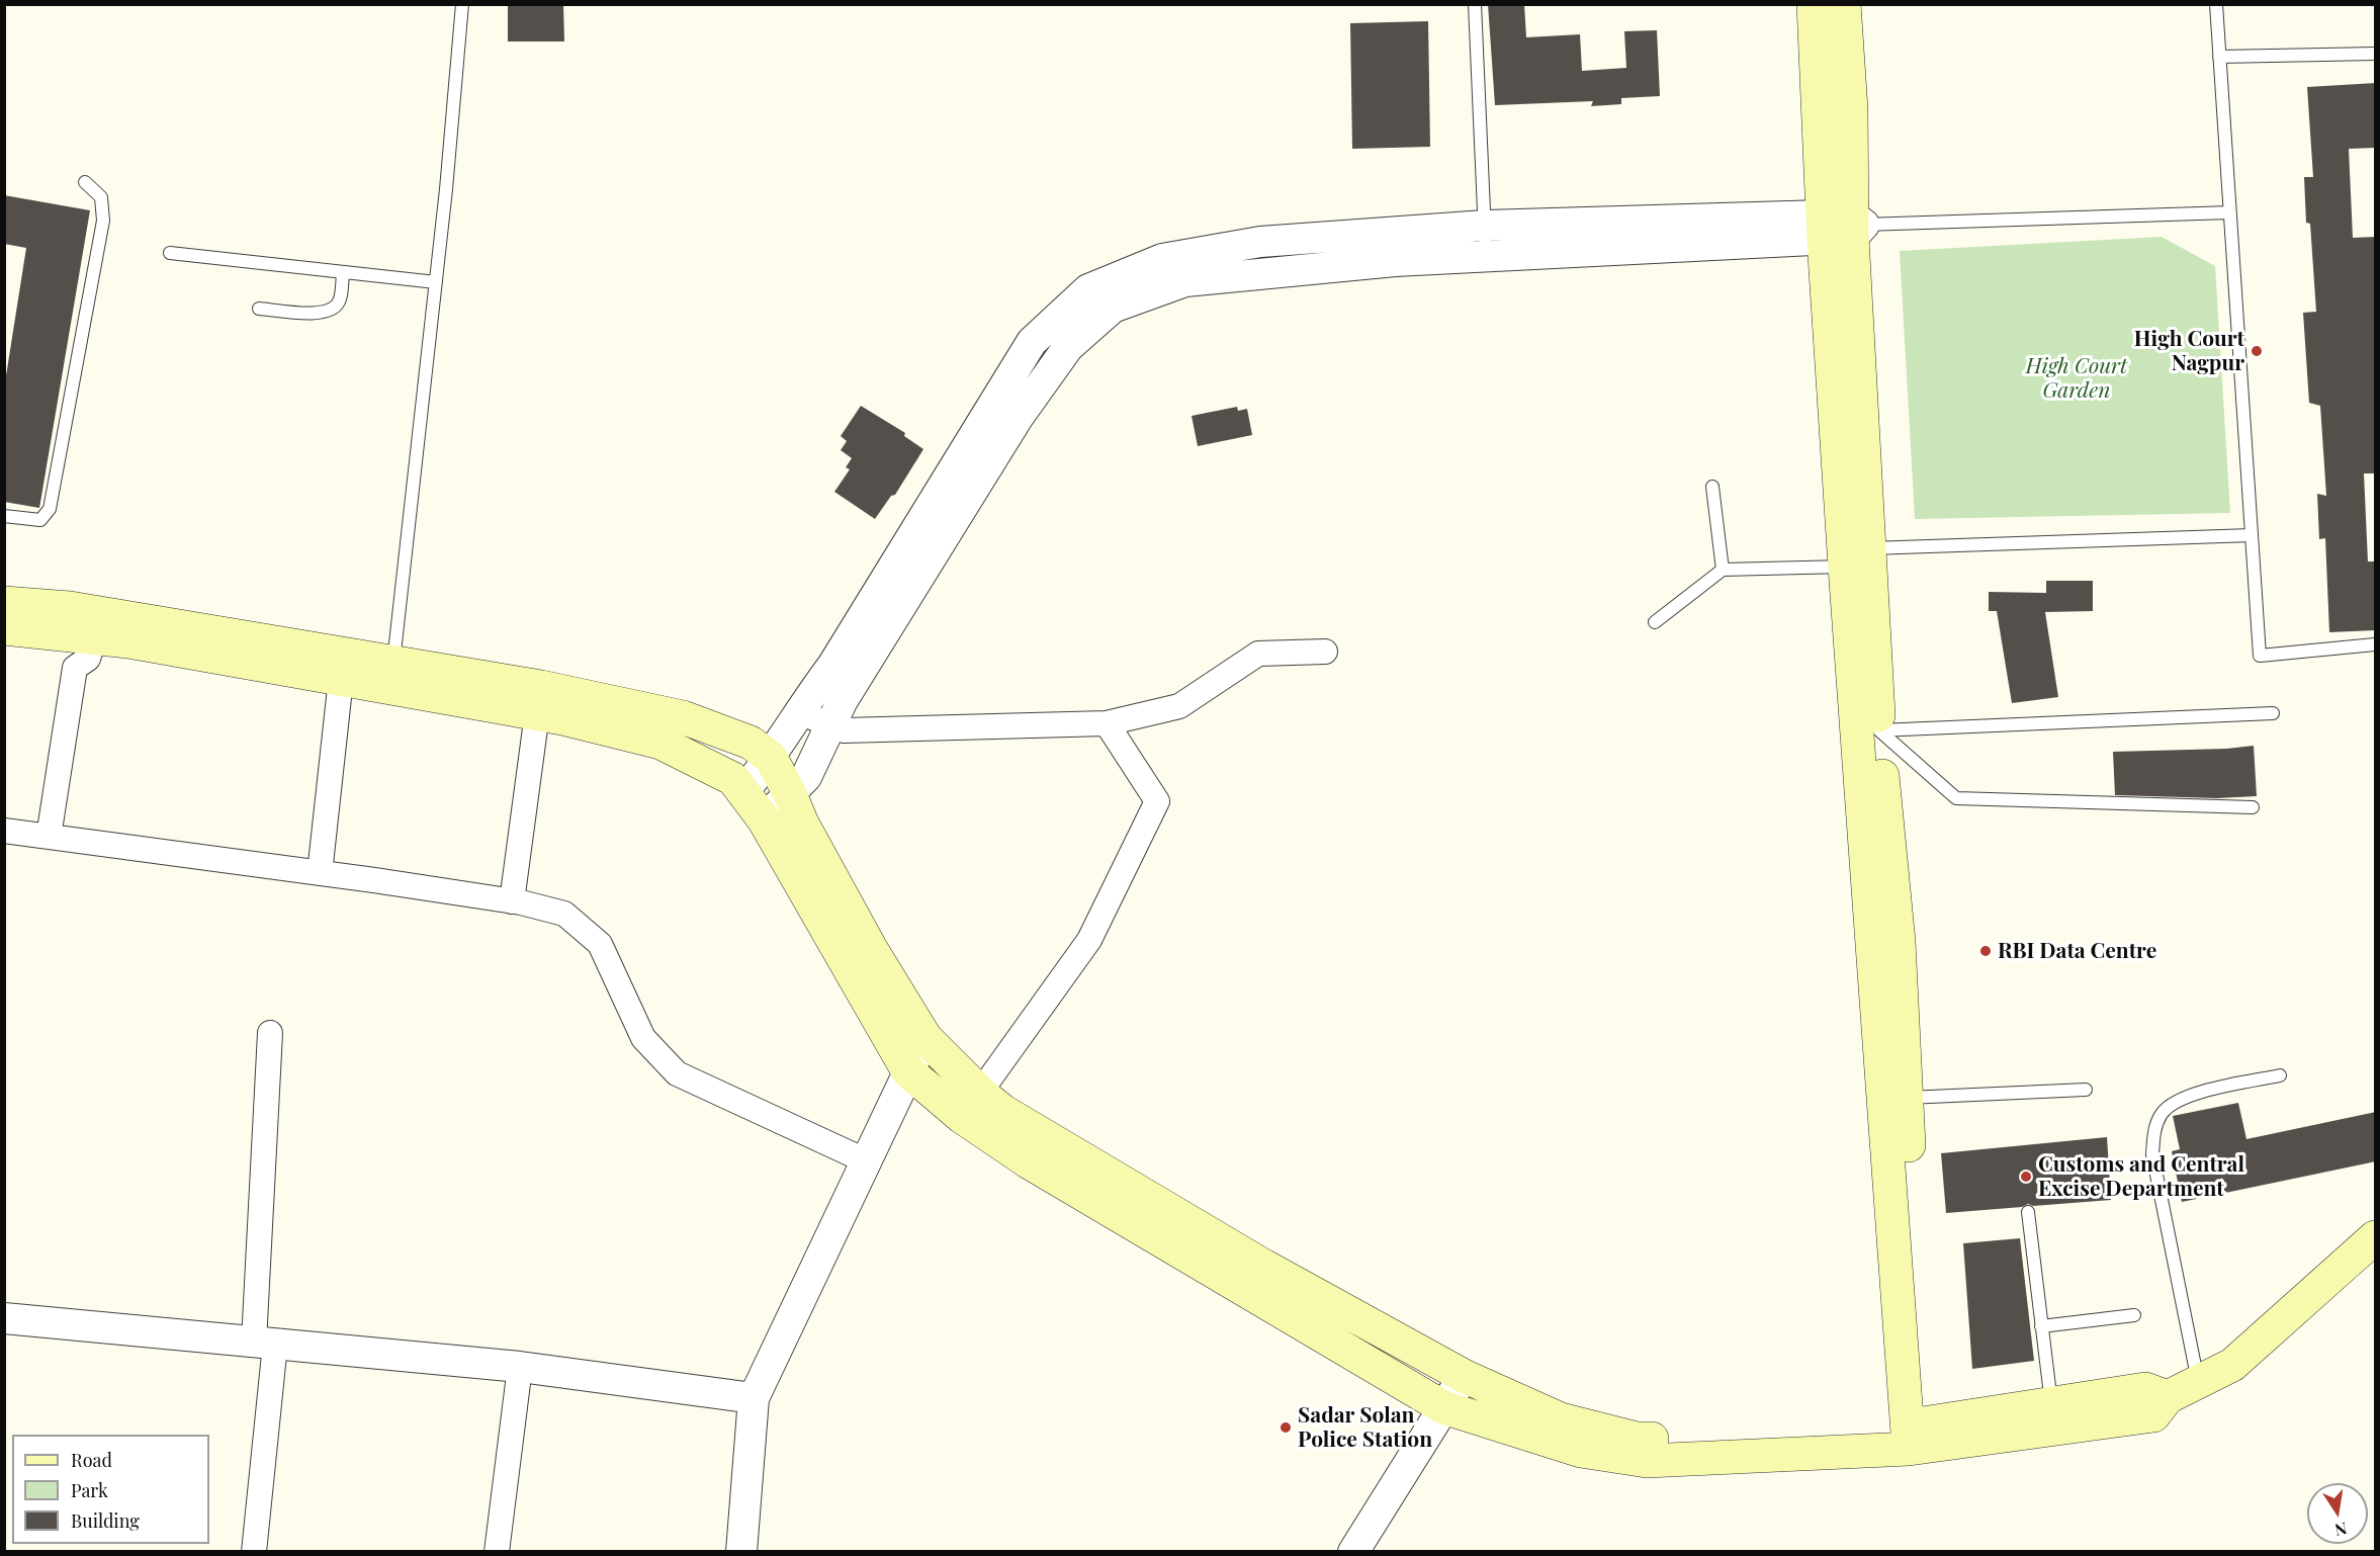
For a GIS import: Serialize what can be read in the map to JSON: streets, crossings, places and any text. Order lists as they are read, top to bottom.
{
  "parks": ["High Court Garden"],
  "places": [
    "High Court Nagpur",
    "RBI Data Centre",
    "Customs and Central Excise Department",
    "Sadar Solan Police Station"
  ],
  "legend": ["Road", "Park", "Building"],
  "north": "bottom"
}
